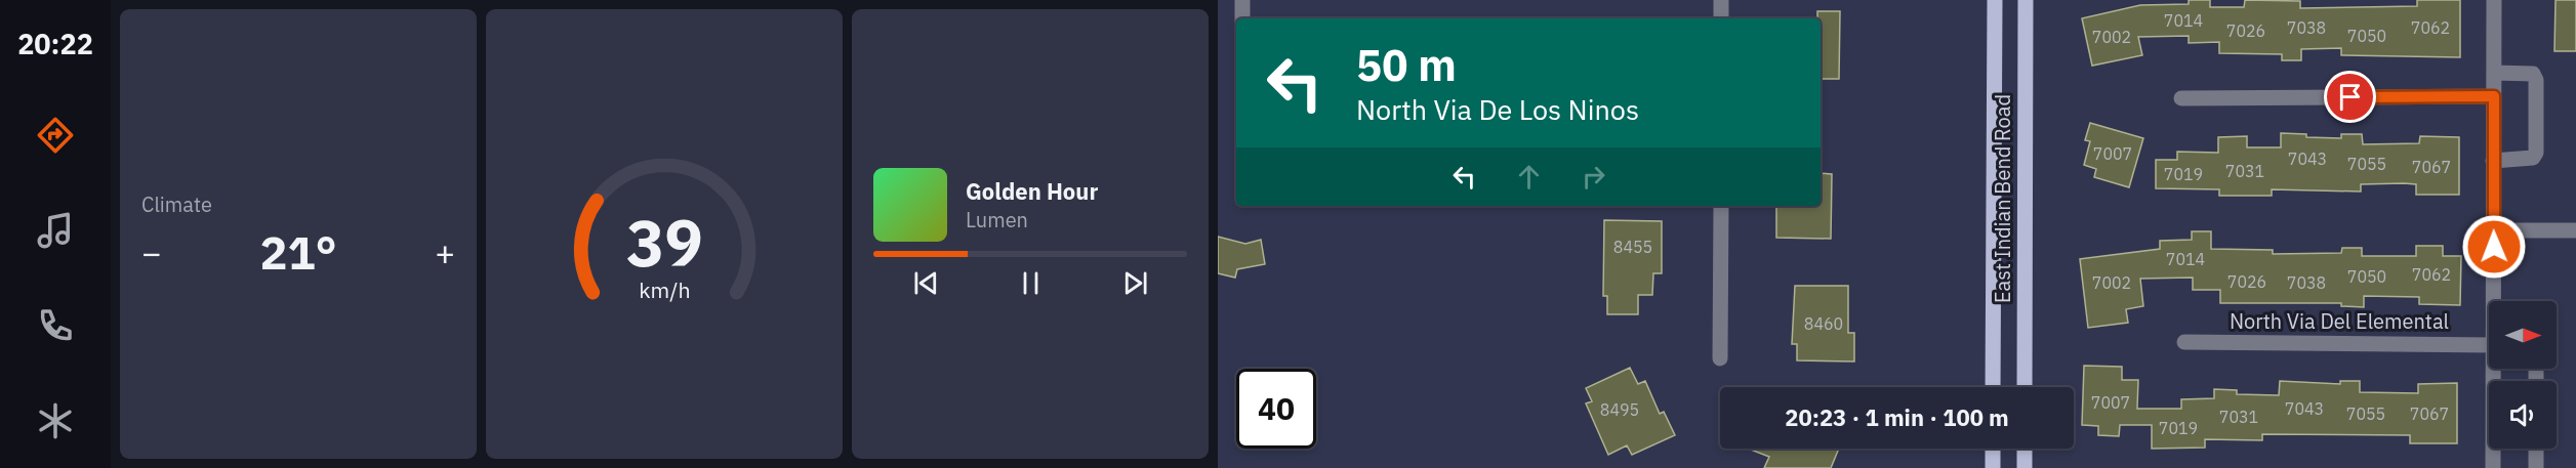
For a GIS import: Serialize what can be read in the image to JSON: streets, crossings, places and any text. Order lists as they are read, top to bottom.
{
  "streets": {
    "main road": ["East Indian Bend Road"],
    "street": ["North Via Del Elemental"]
  },
  "house_numbers": [
    "7014",
    "7038",
    "7062",
    "7026",
    "7050",
    "7002",
    "7007",
    "7043",
    "7055",
    "7067",
    "7031",
    "7019",
    "8455",
    "7014",
    "7062",
    "7050",
    "7026",
    "7002",
    "7038",
    "8460",
    "7007",
    "7043",
    "8495",
    "7055",
    "7067",
    "7031",
    "7019"
  ],
  "north": "right",
  "page": {
    "tabs": "20:22",
    "tile": "Climate",
    "turn": ["50 m", "North Via De Los Ninos"],
    "song": ["Golden Hour", "Lumen"],
    "heat": ["−", "21°", "+"],
    "limit": "40",
    "trip": "20:23 · 1 min · 100 m",
    "gauge": ["39", "km/h"]
  }
}
